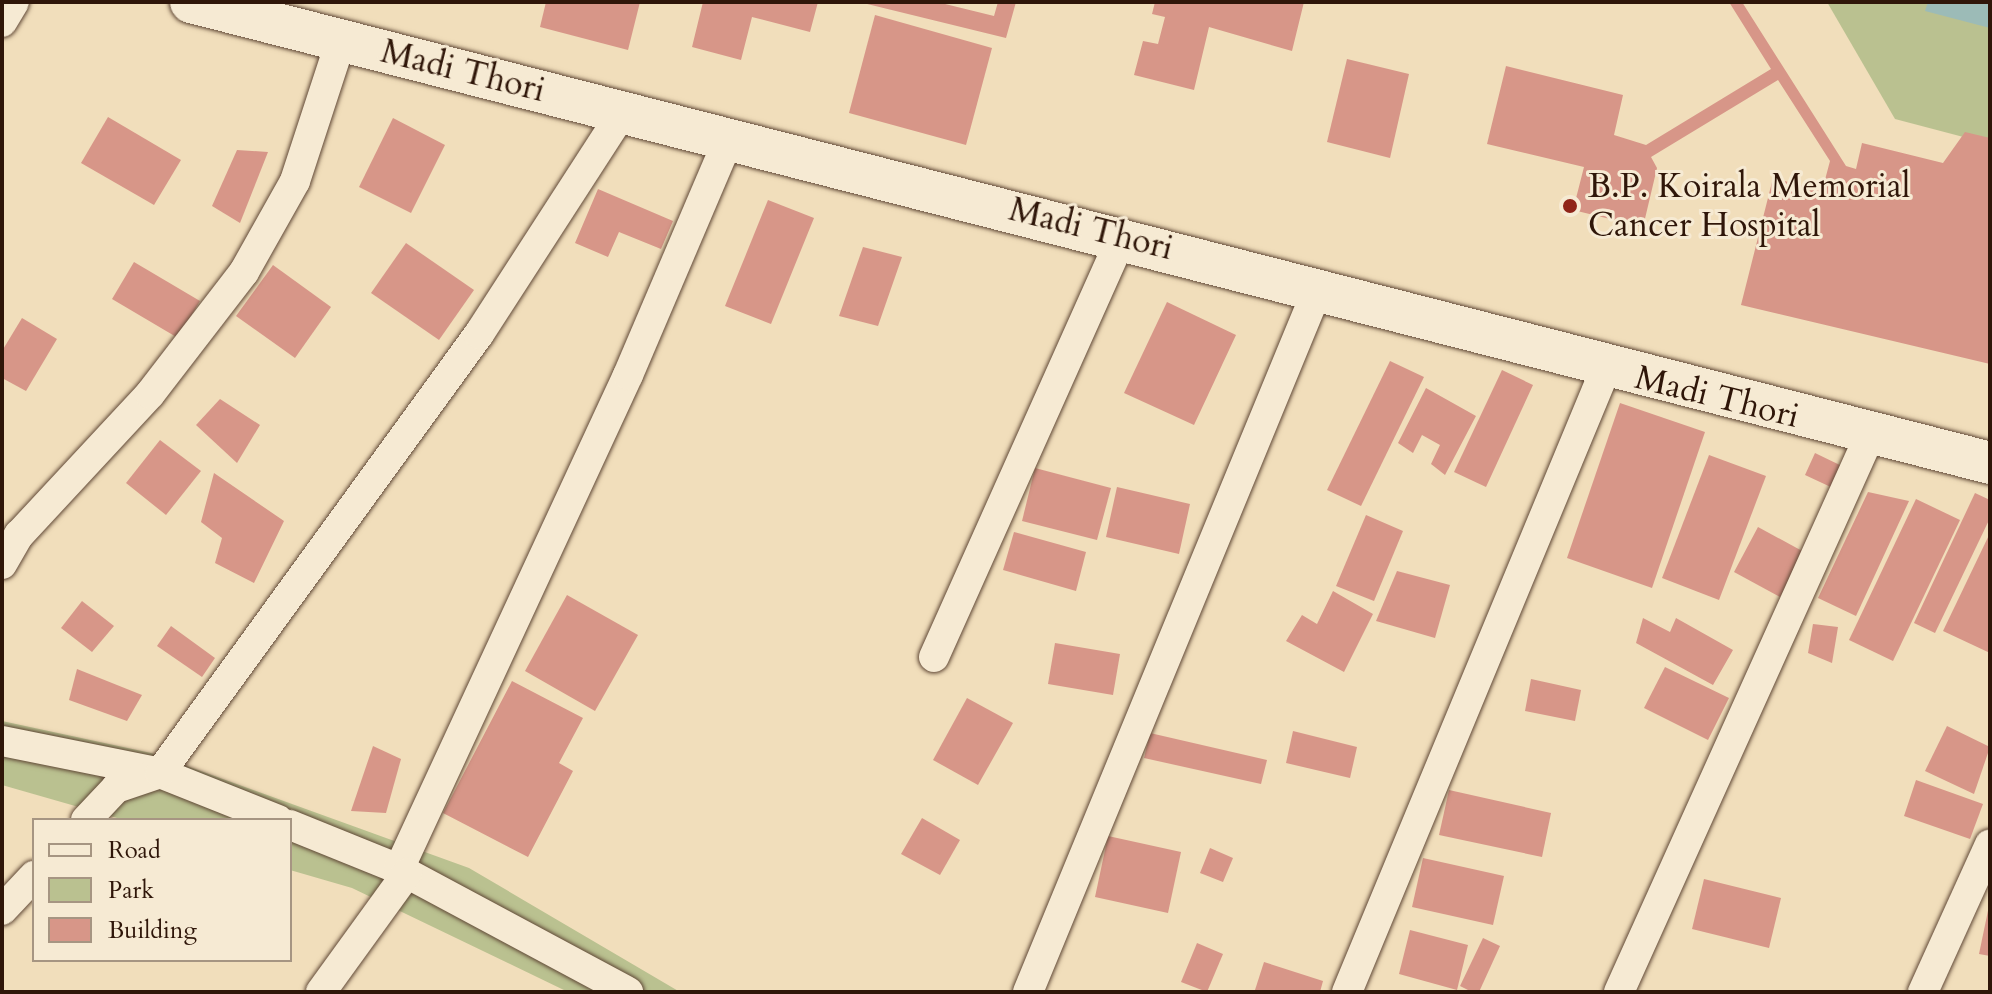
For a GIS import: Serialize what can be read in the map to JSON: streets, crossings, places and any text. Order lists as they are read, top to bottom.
{
  "streets": {
    "main road": ["Madi Thori"]
  },
  "places": ["B.P. Koirala Memorial Cancer Hospital"],
  "legend": ["Road", "Park", "Building"]
}
